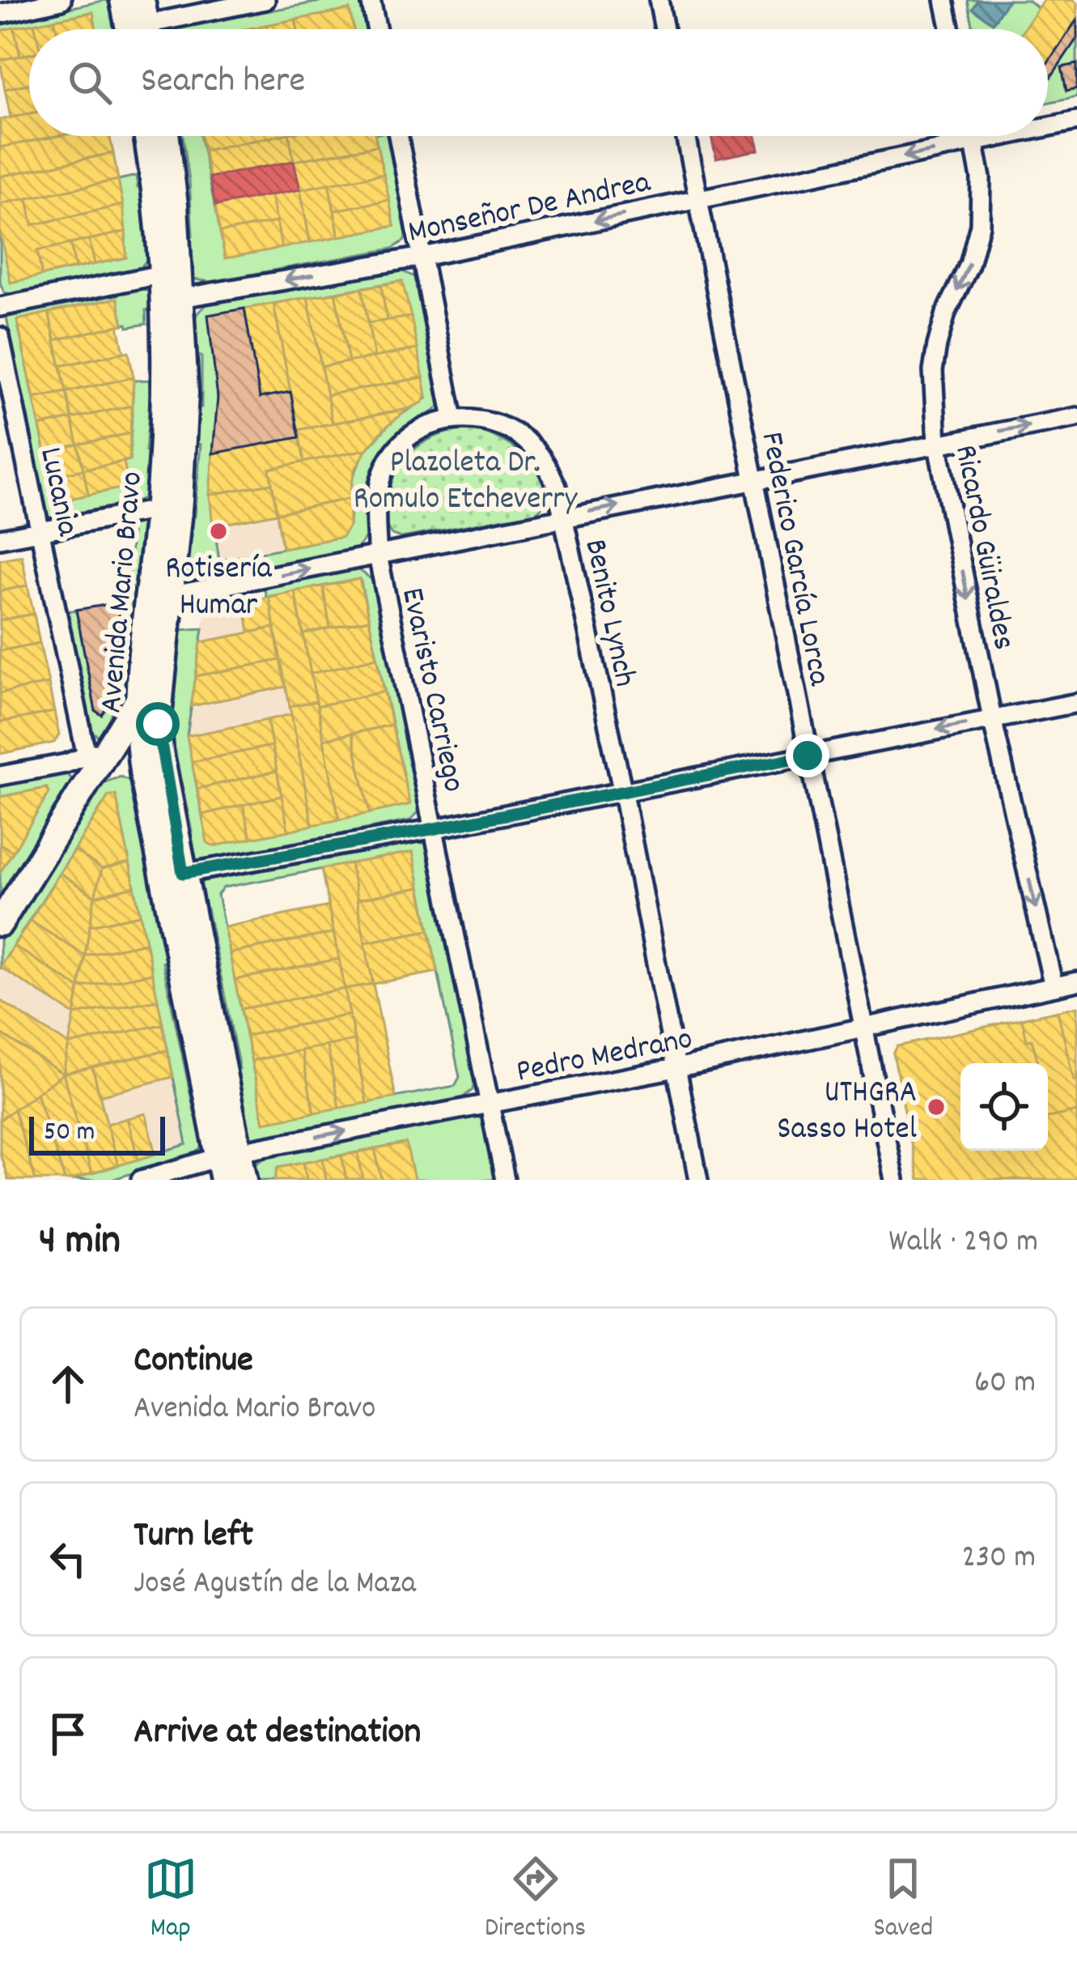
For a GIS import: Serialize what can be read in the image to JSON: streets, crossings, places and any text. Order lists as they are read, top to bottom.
{
  "streets": {
    "main road": ["Avenida Mario Bravo"],
    "street": [
      "Monseñor De Andrea",
      "Lucania",
      "Ricardo Güiraldes",
      "Federico García Lorca",
      "Benito Lynch",
      "Evaristo Carriego",
      "Pedro Medrano"
    ]
  },
  "crossings": [
    ["Monseñor De Andrea", "Ricardo Güiraldes"],
    ["Monseñor De Andrea", "Federico García Lorca"],
    ["Monseñor De Andrea", "Avenida Mario Bravo"],
    ["Ricardo Güiraldes", "Pedro Medrano"],
    ["Federico García Lorca", "Pedro Medrano"],
    ["Avenida Mario Bravo", "Pedro Medrano"],
    ["Benito Lynch", "Evaristo Carriego"],
    ["Benito Lynch", "Pedro Medrano"],
    ["Evaristo Carriego", "Pedro Medrano"]
  ],
  "one_way": ["Monseñor De Andrea", "Ricardo Güiraldes"],
  "parks": ["Plazoleta Dr. Romulo Etcheverry"],
  "places": ["Rotisería Humar", "UTHGRA Sasso Hotel"],
  "scale_bar": "50 m",
  "page": {
    "search": "Search here",
    "scale": "50 m",
    "heading": ["4 min", "Walk · 290 m"],
    "list": [
      ["Continue", "Avenida Mario Bravo", "60 m"],
      ["Turn left", "José Agustín de la Maza", "230 m"],
      "Arrive at destination"
    ],
    "nav": ["Map", "Directions", "Saved"]
  }
}
